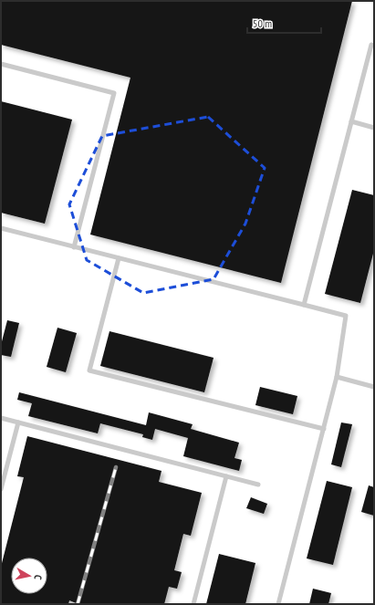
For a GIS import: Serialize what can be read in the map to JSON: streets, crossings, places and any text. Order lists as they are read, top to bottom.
{
  "scale_bar": "50 m",
  "north": "right"
}
